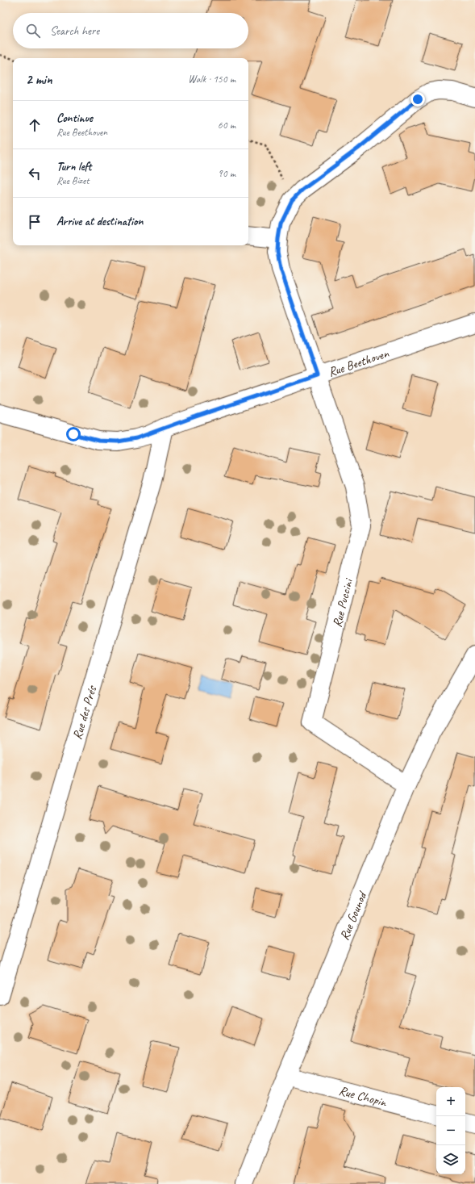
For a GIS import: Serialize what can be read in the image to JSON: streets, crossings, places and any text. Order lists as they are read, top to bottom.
{
  "streets": {
    "street": [
      "Rue Beethoven",
      "Rue Puccini",
      "Rue des Prés",
      "Rue Gounod",
      "Rue Chopin"
    ]
  },
  "crossings": [
    ["Rue Beethoven", "Rue Puccini"],
    ["Rue Beethoven", "Rue des Prés"],
    ["Rue Puccini", "Rue Gounod"],
    ["Rue Gounod", "Rue Chopin"]
  ],
  "page": {
    "search": "Search here",
    "heading": ["2 min", "Walk · 150 m"],
    "list": [
      ["Continue", "Rue Beethoven", "60 m"],
      ["Turn left", "Rue Bizet", "90 m"],
      "Arrive at destination"
    ],
    "map_buttons": ["+", "−"]
  }
}
